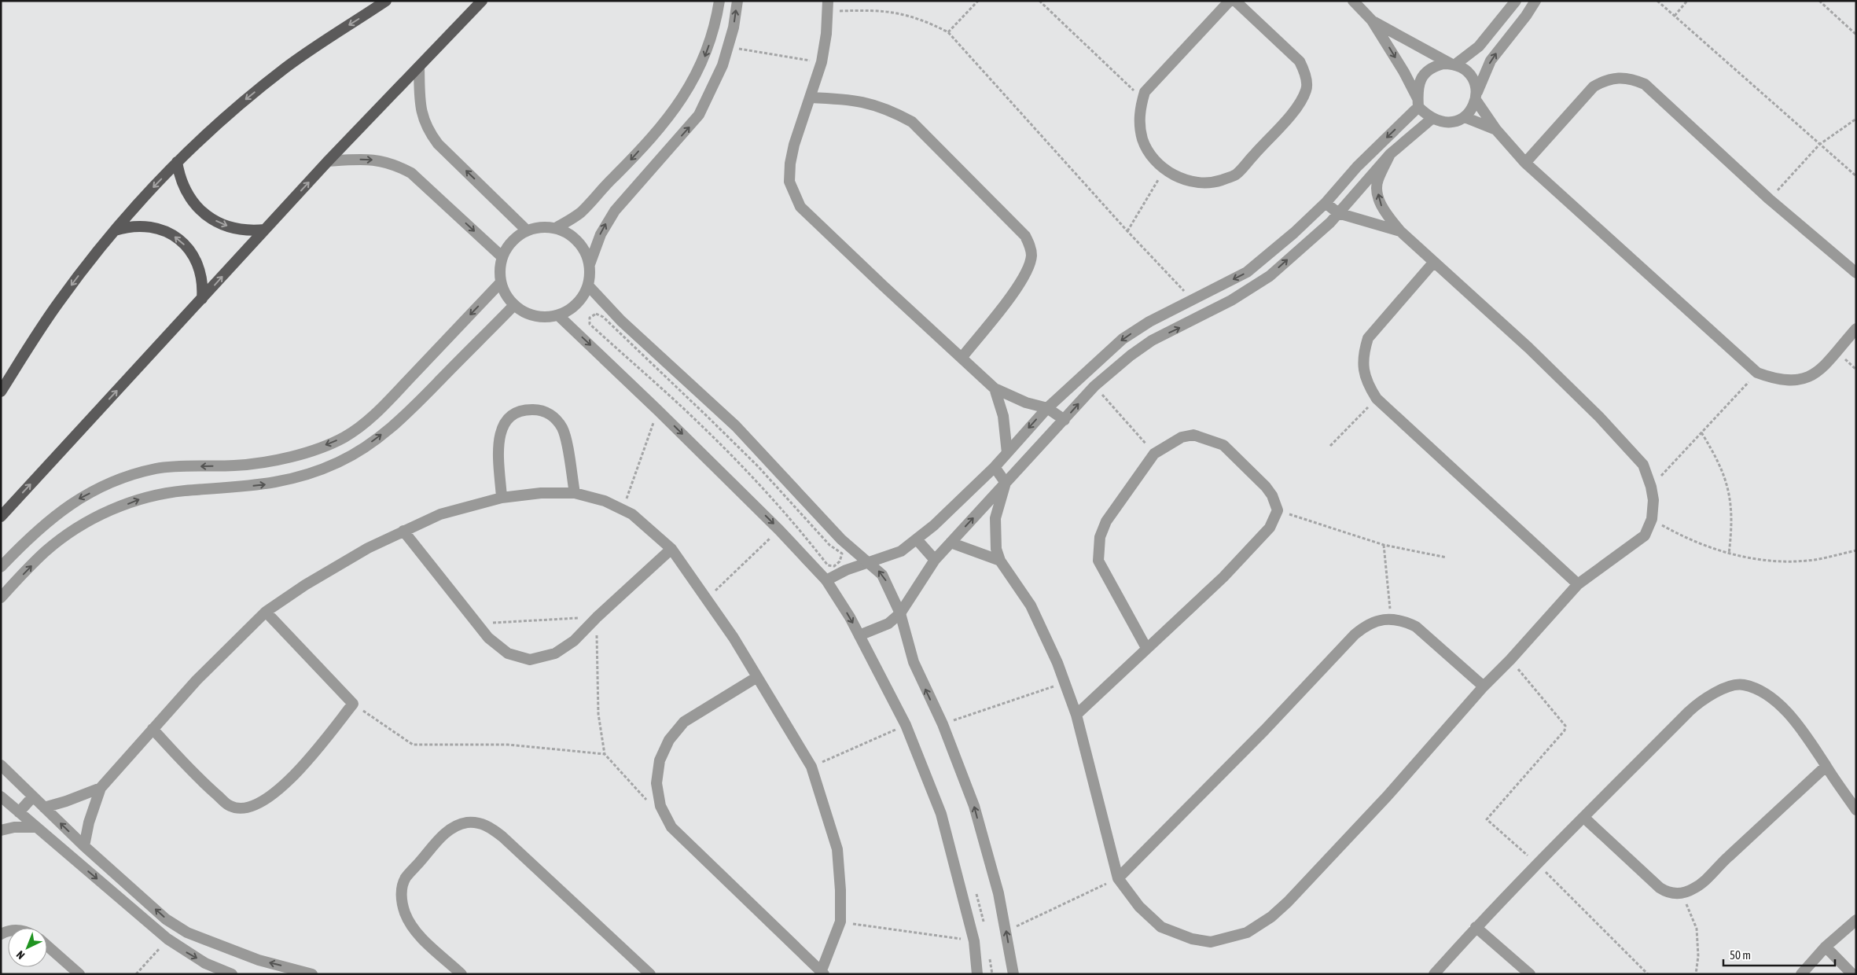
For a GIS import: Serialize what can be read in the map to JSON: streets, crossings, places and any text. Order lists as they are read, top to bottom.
{
  "scale_bar": "50 m",
  "north": "bottom left"
}
